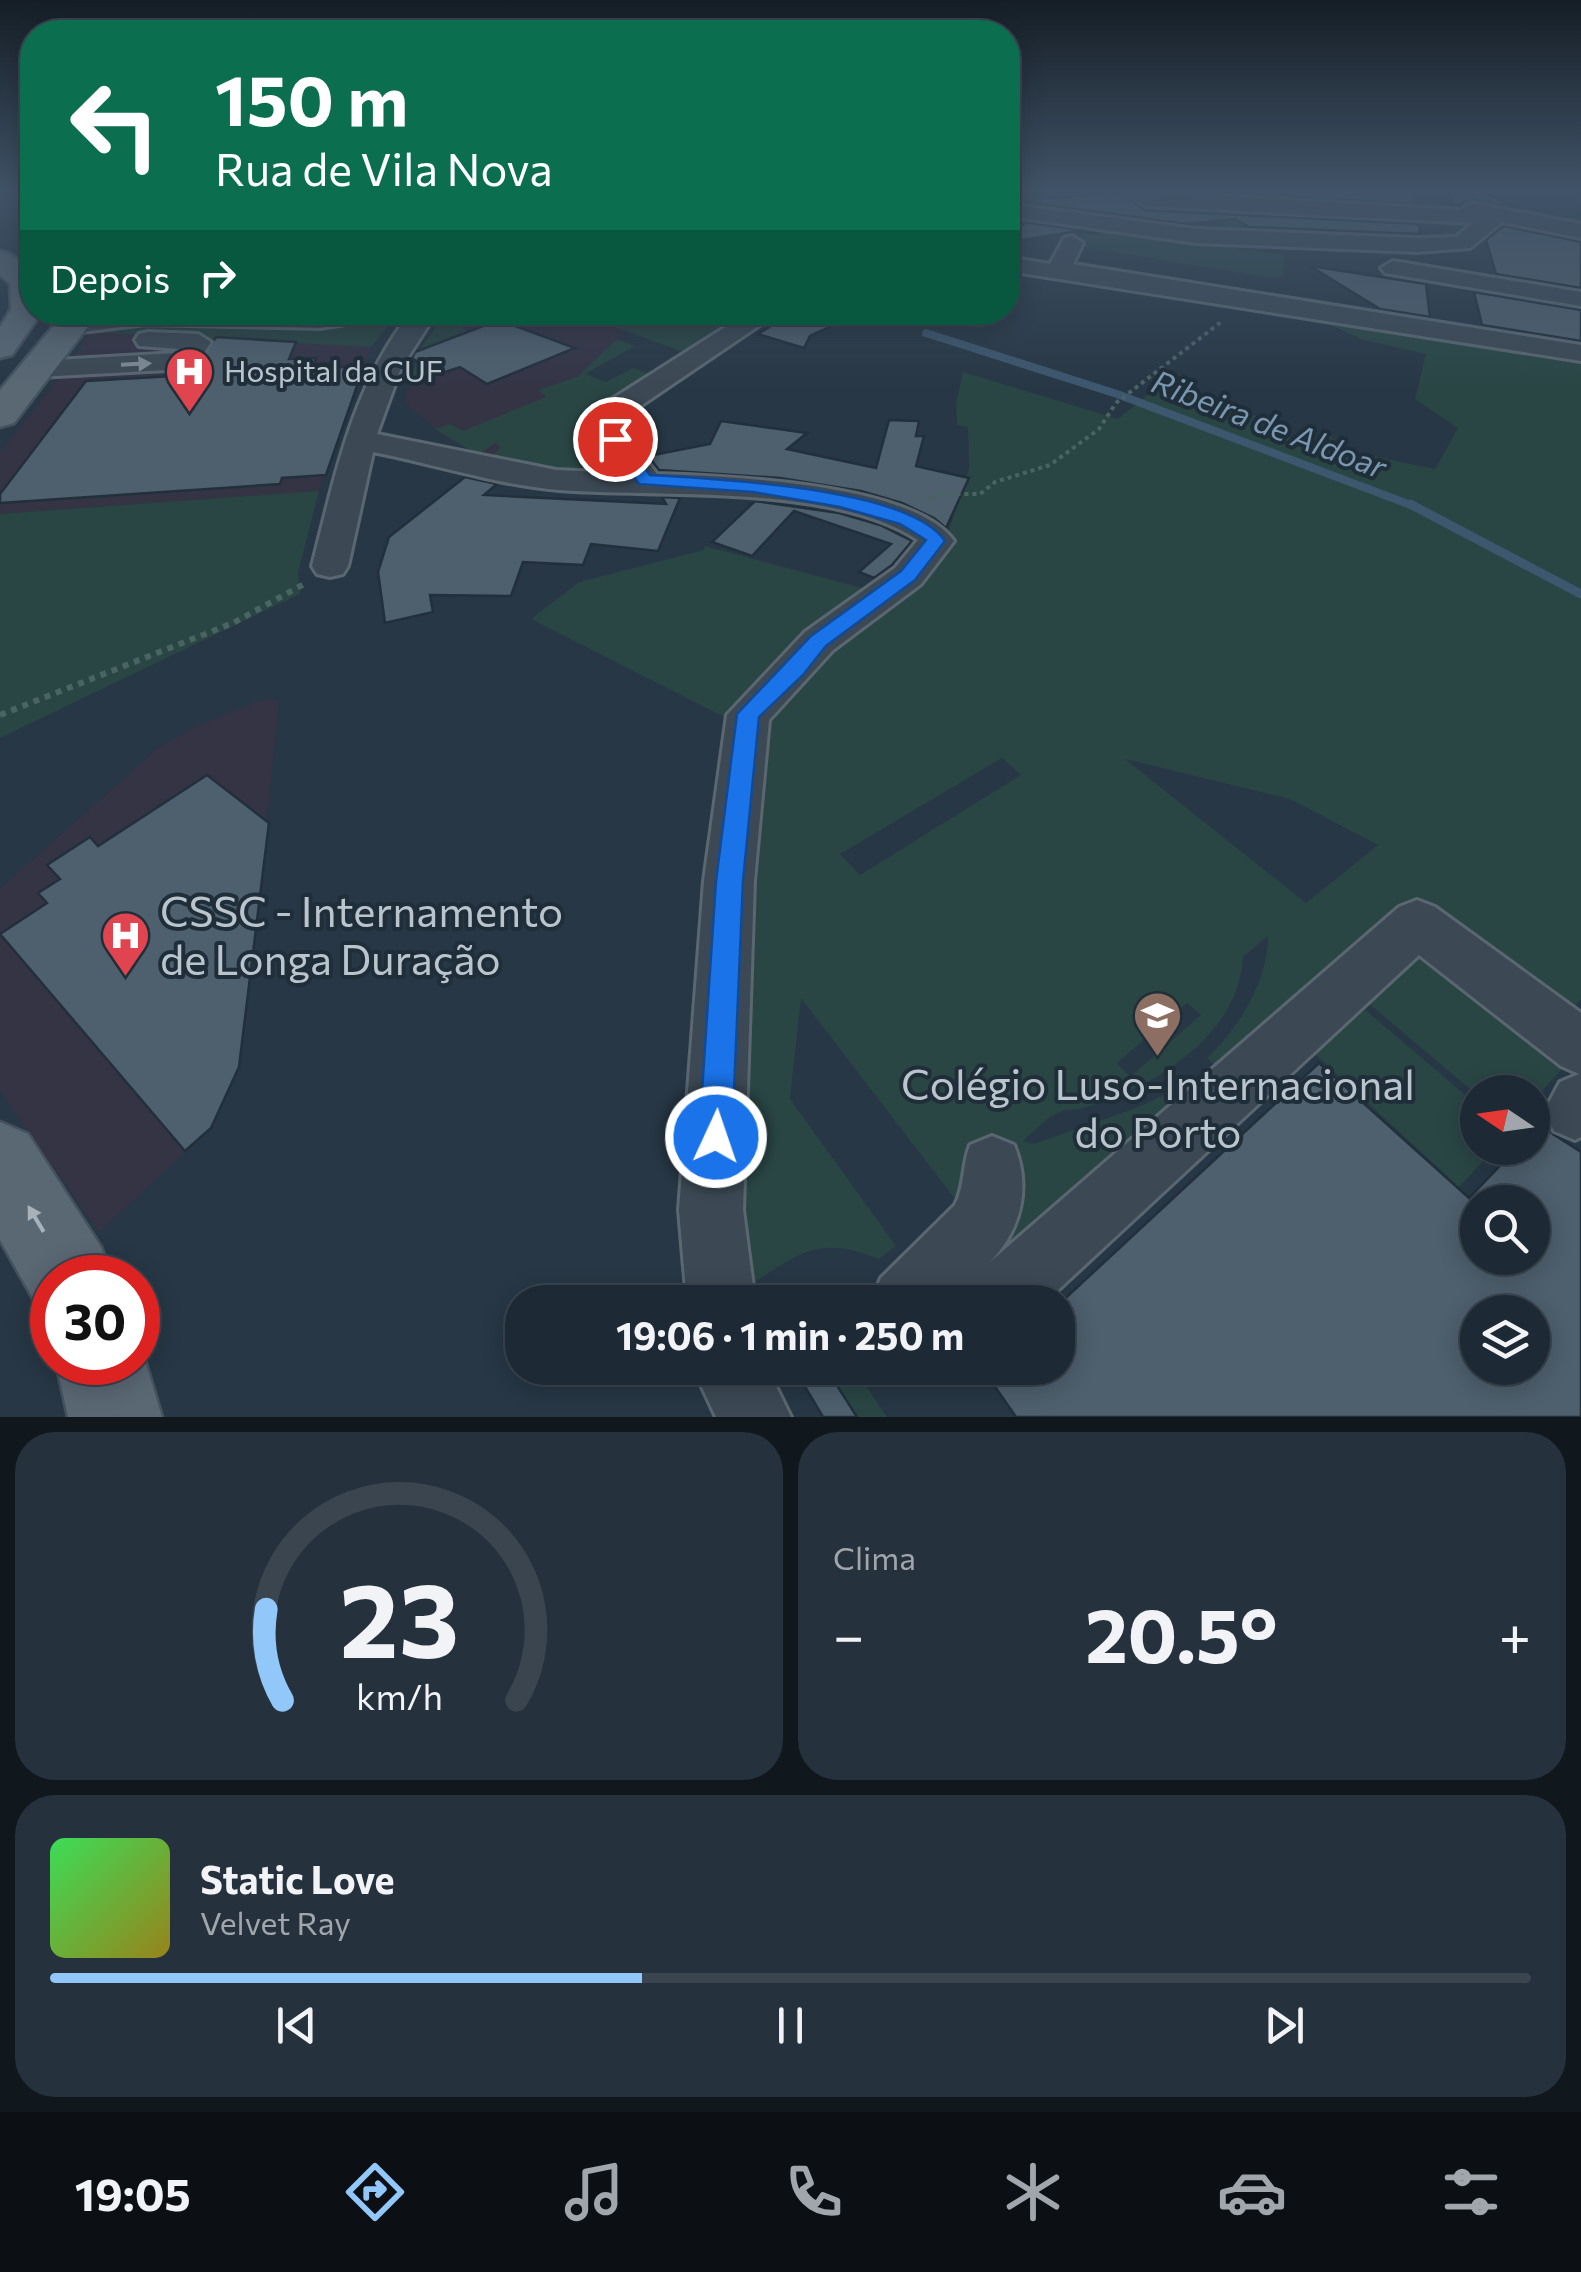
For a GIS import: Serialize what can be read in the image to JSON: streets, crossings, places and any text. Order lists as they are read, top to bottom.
{
  "water": ["Ribeira de Aldoar"],
  "places": {
    "hospital": ["Hospital da CUF", "CSSC - Internamento de Longa Duração"],
    "school or university": ["Colégio Luso-Internacional do Porto"]
  },
  "north": "left",
  "page": {
    "turn": ["150 m", "Rua de Vila Nova"],
    "then": "Depois",
    "limit": "30",
    "trip": "19:06 · 1 min · 250 m",
    "tile": "Clima",
    "heat": ["−", "20.5°", "+"],
    "song": ["Static Love", "Velvet Ray"],
    "tabs": "19:05",
    "gauge": ["23", "km/h"]
  }
}
